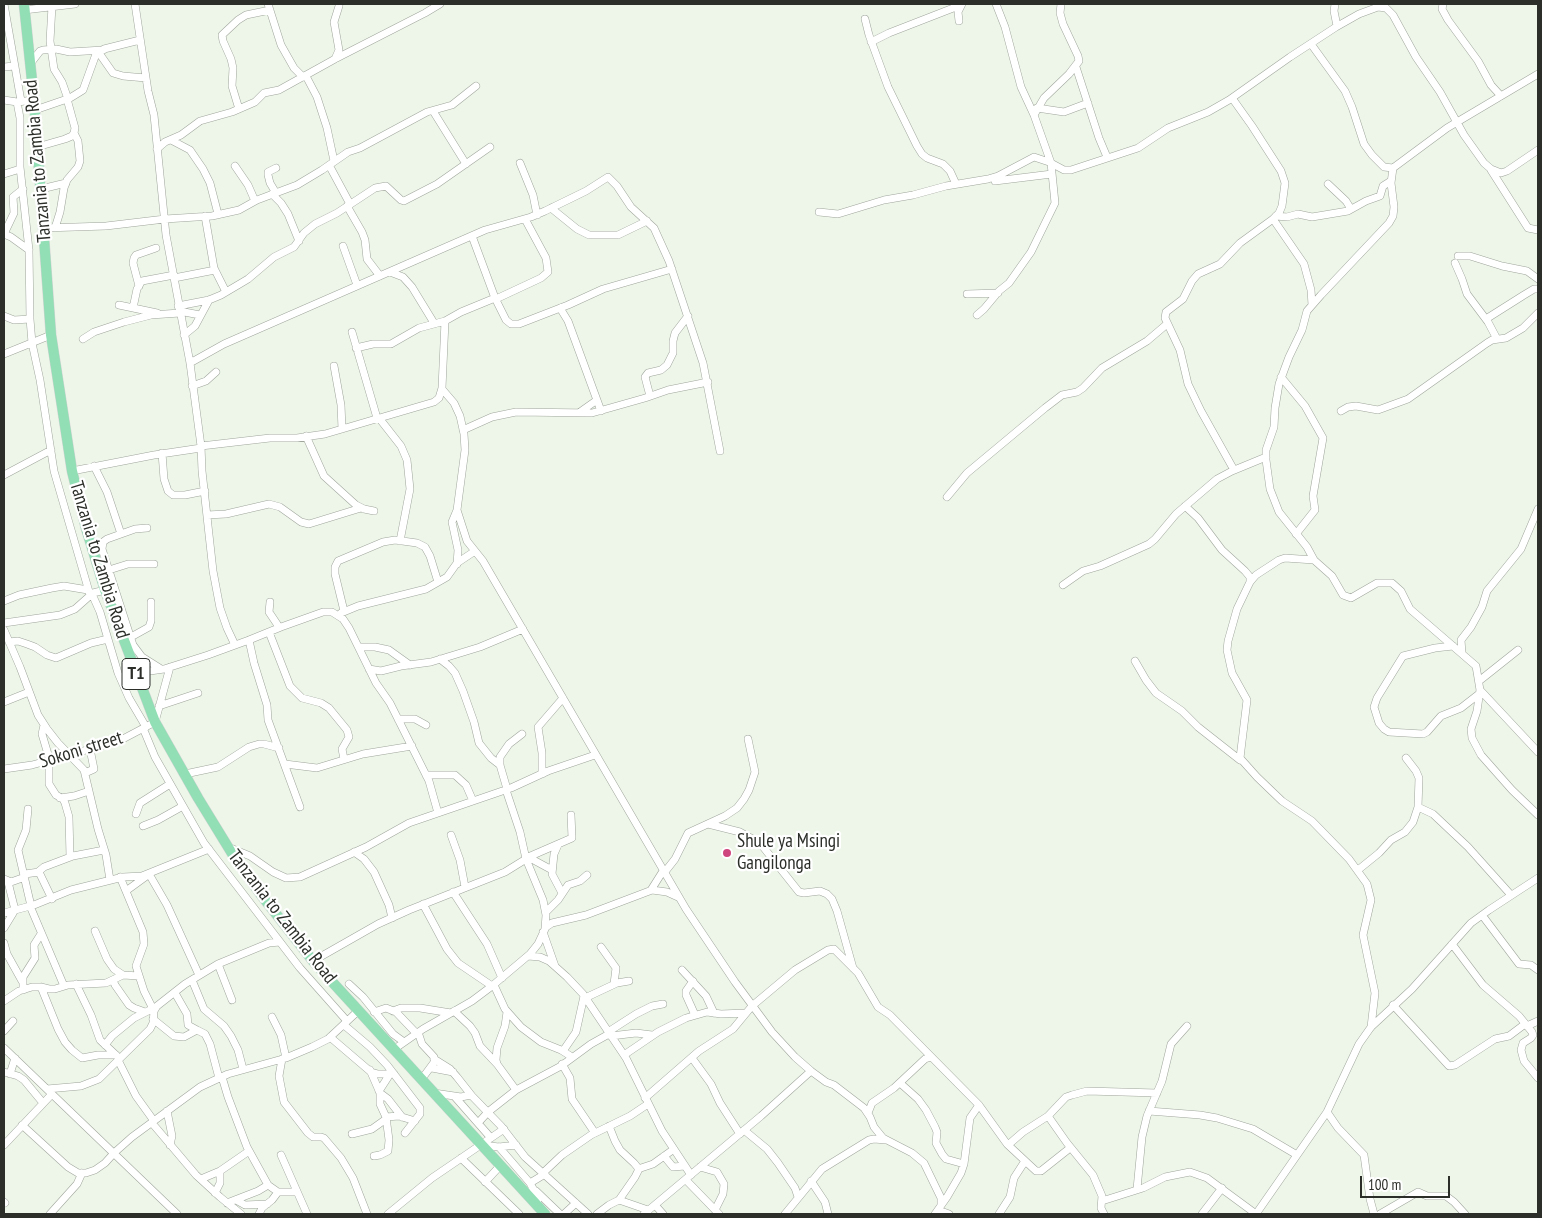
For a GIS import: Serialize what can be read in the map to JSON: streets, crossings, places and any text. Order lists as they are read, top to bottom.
{
  "streets": {
    "highway": ["Tanzania to Zambia Road", "T1"],
    "street": ["Sokoni street"]
  },
  "crossings": [
    ["Tanzania to Zambia Road", "Sokoni street"]
  ],
  "places": ["Shule ya Msingi Gangilonga"],
  "scale_bar": "100 m"
}
